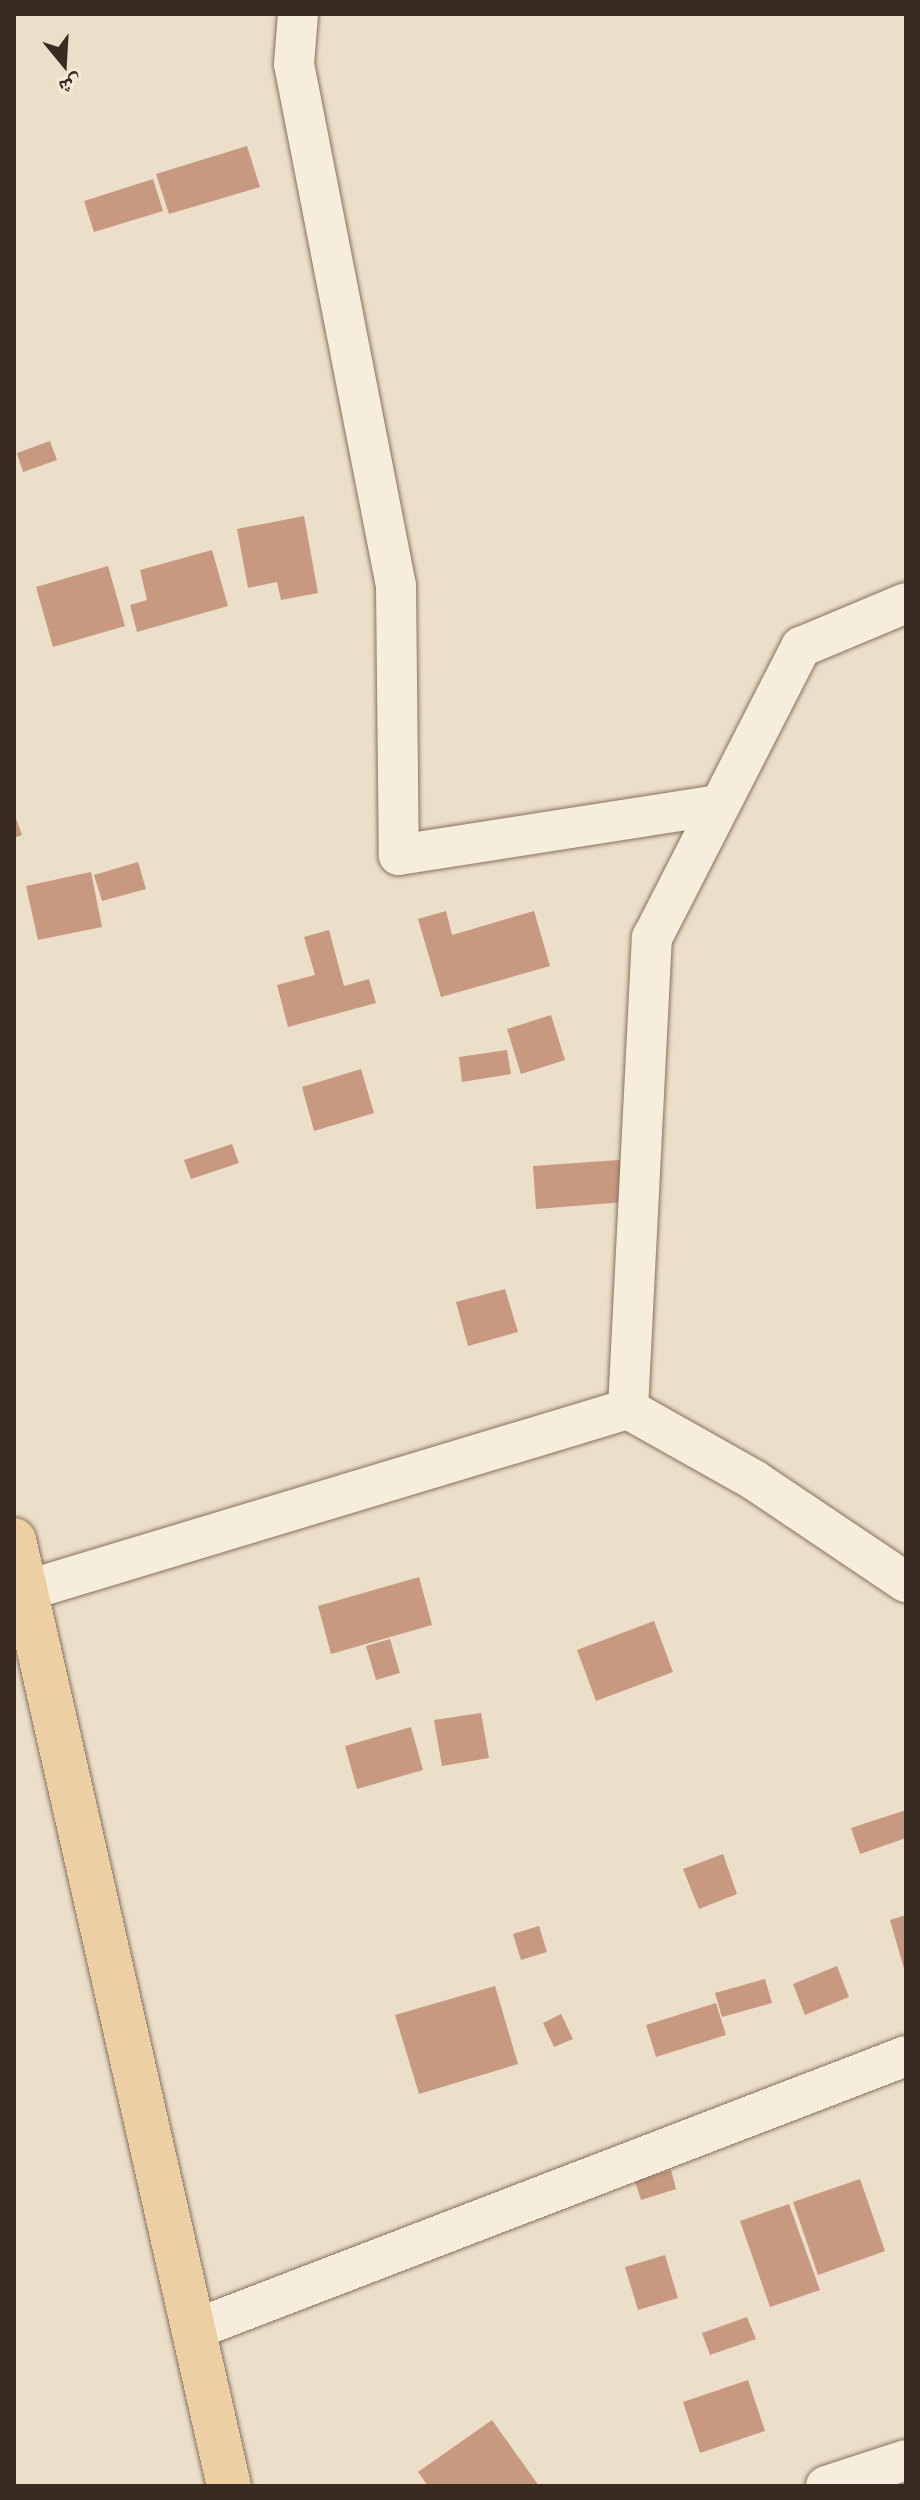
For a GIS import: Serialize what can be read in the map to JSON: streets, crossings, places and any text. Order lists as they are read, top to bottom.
{
  "north": "bottom"
}
